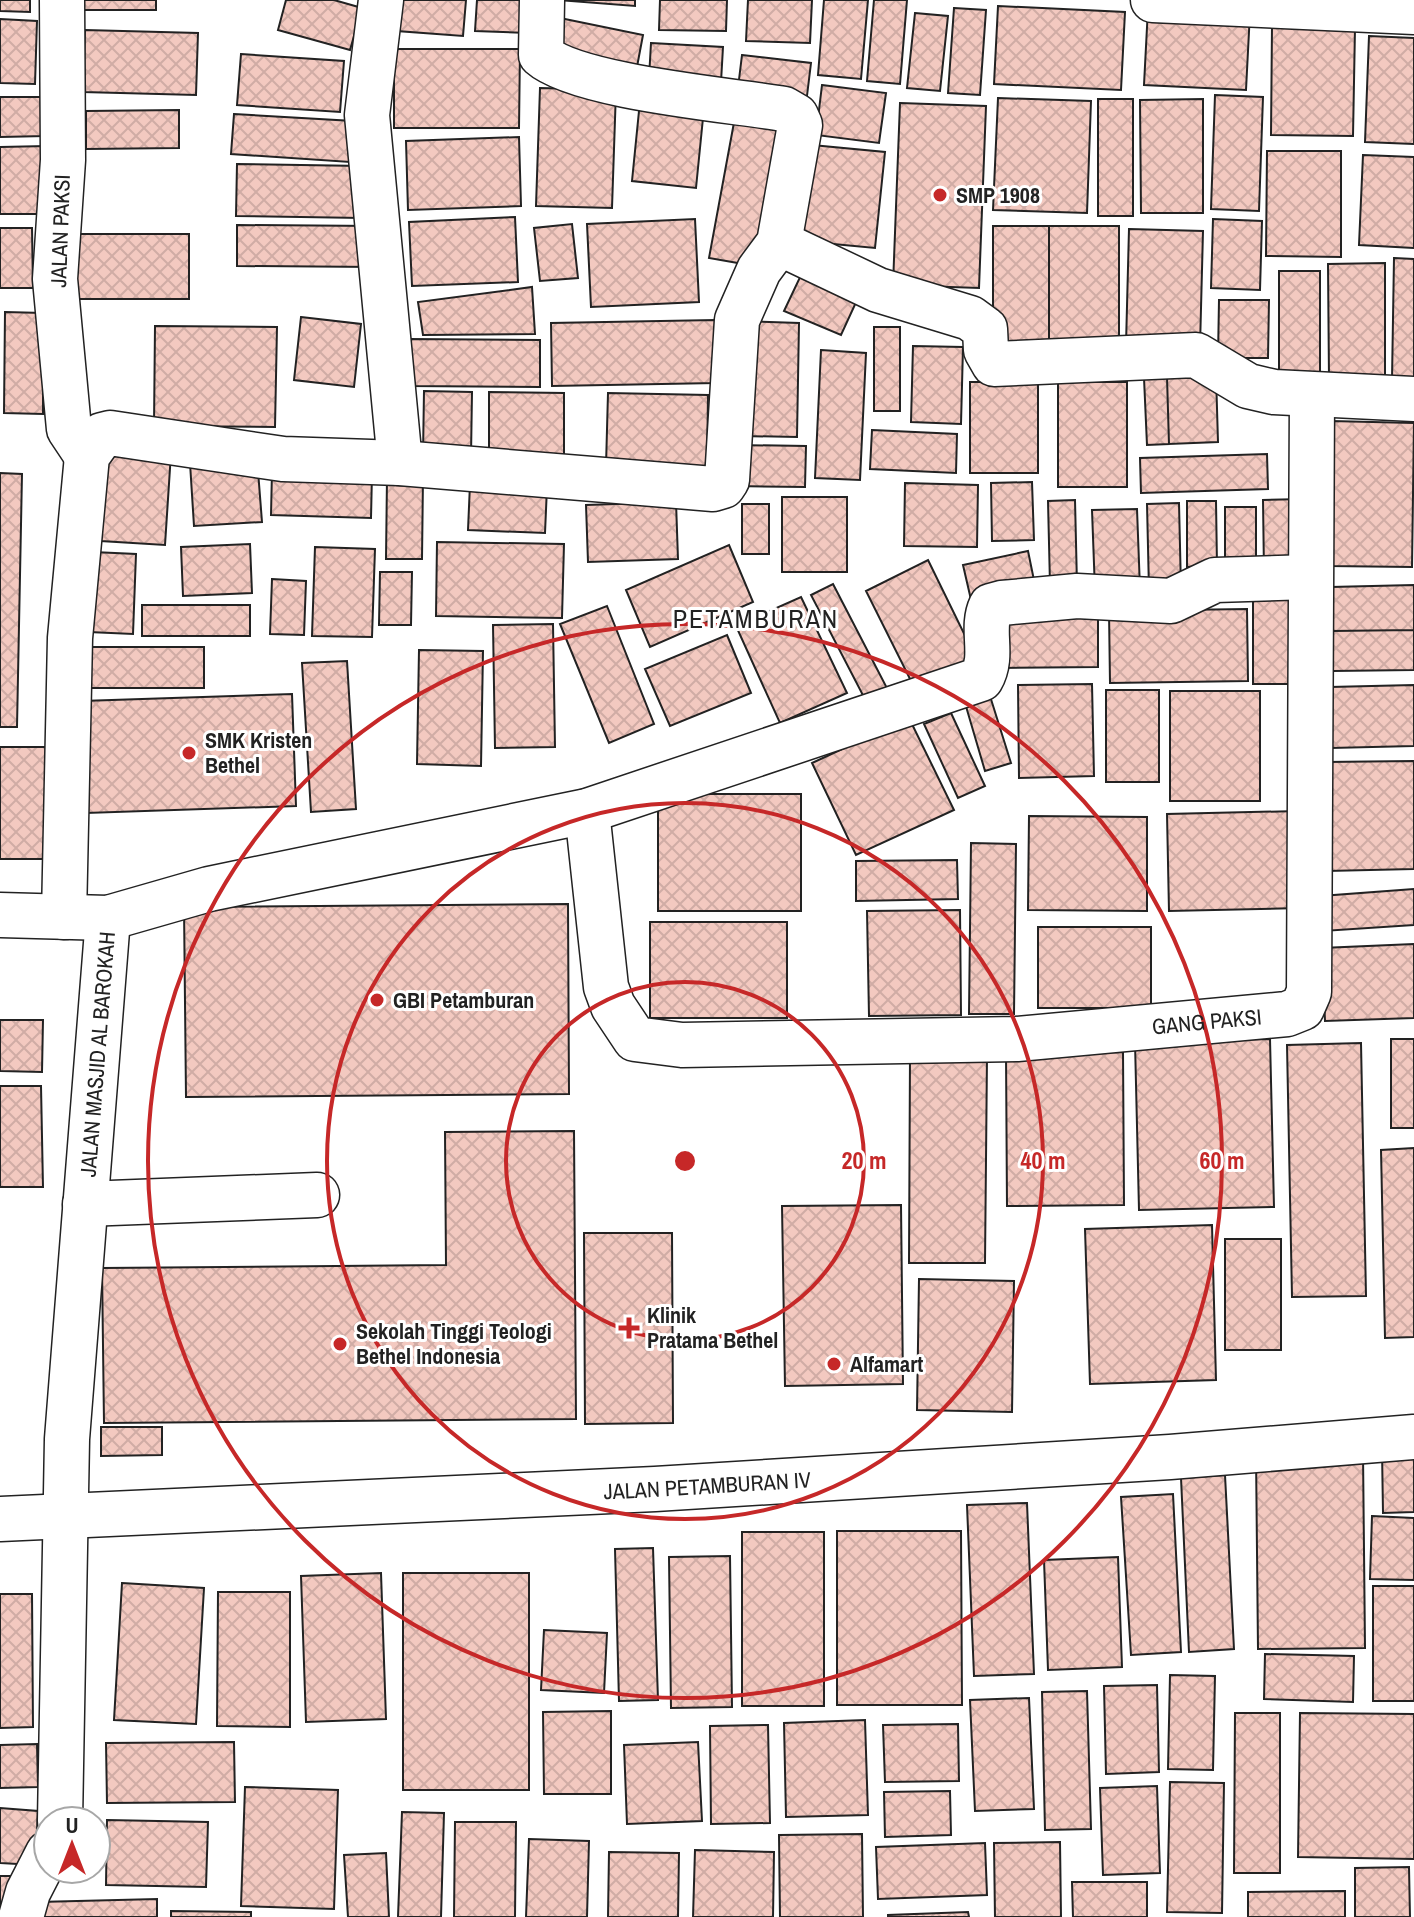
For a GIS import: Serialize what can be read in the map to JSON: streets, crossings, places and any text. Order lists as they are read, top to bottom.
{
  "streets": {
    "street": [
      "JALAN PAKSI",
      "GANG PAKSI",
      "JALAN MASJID AL BAROKAH",
      "JALAN PETAMBURAN IV"
    ]
  },
  "crossings": [
    ["GANG PAKSI", "JALAN MASJID AL BAROKAH"],
    ["JALAN MASJID AL BAROKAH", "JALAN PETAMBURAN IV"]
  ],
  "districts": ["PETAMBURAN"],
  "places": {
    "other": [
      "SMP 1908",
      "SMK Kristen Bethel",
      "GBI Petamburan",
      "Sekolah Tinggi Teologi Bethel Indonesia",
      "Alfamart"
    ],
    "health": ["Klinik Pratama Bethel"]
  },
  "north": "top",
  "rings": ["20 m", "40 m", "60 m"]
}
